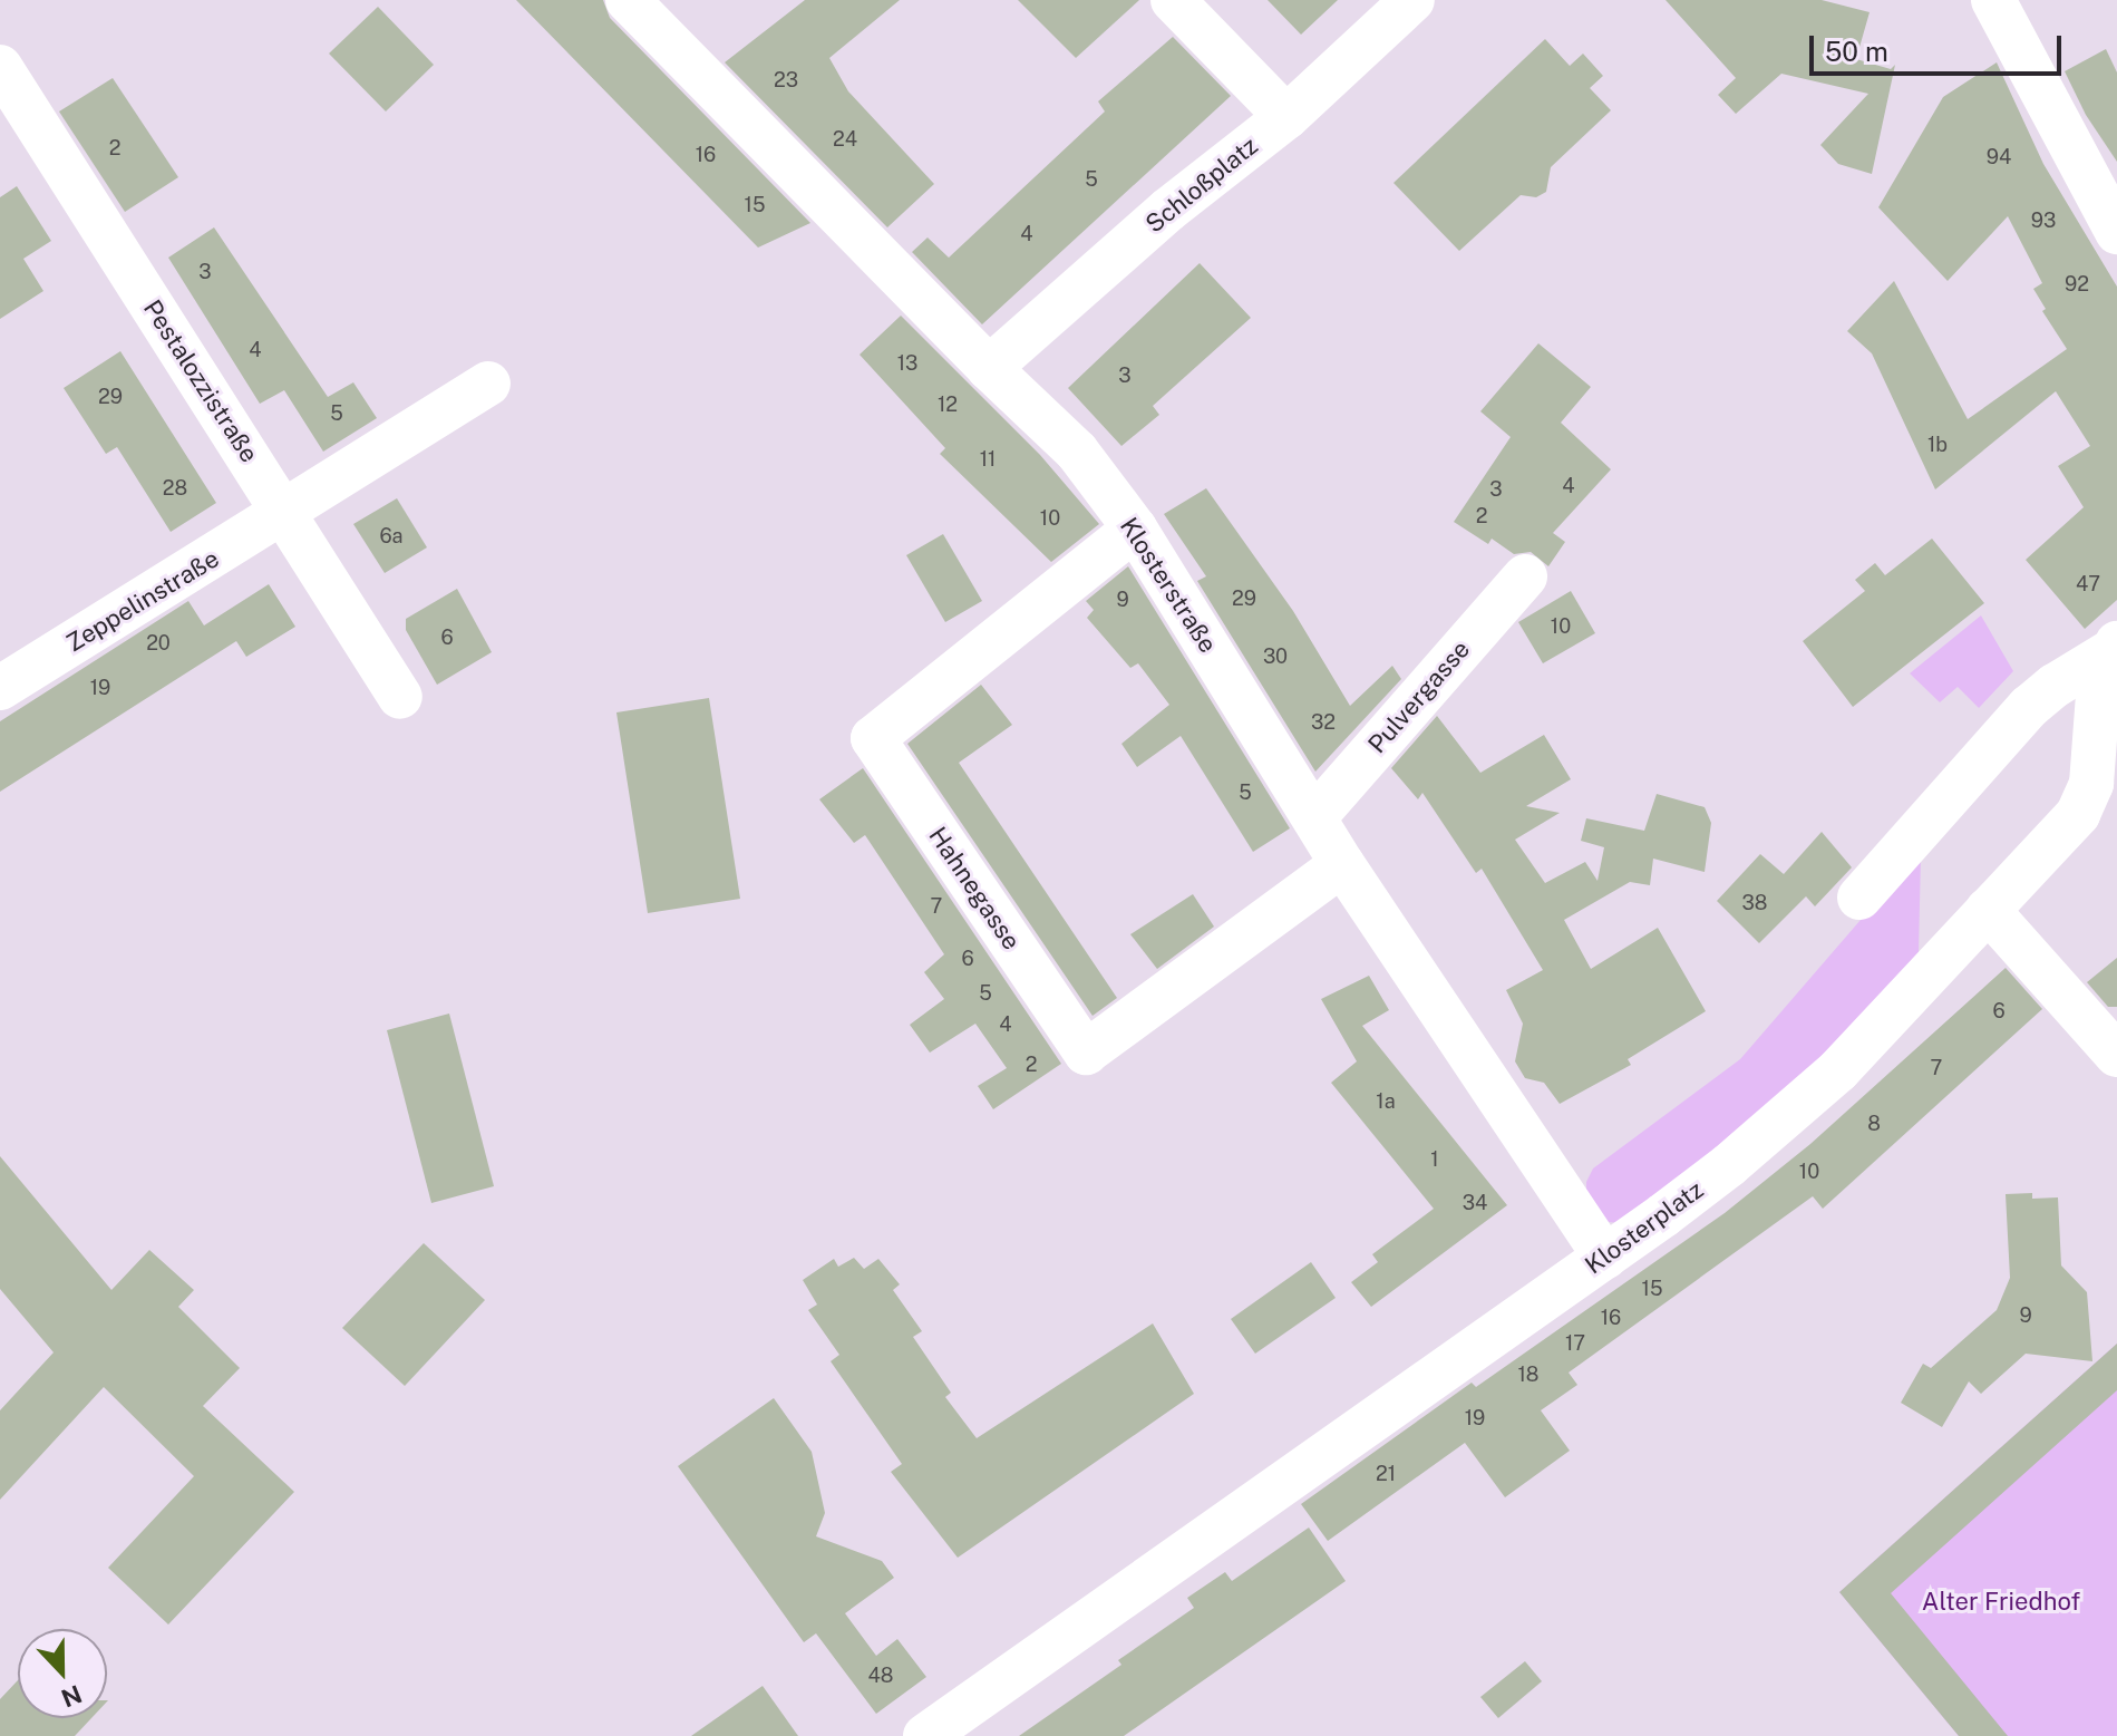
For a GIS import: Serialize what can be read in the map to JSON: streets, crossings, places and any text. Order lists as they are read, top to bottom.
{
  "streets": {
    "street": [
      "Schloßplatz",
      "Pestalozzistraße",
      "Klosterstraße",
      "Zeppelinstraße",
      "Pulvergasse",
      "Hahnegasse",
      "Klosterplatz"
    ]
  },
  "crossings": [
    ["Schloßplatz", "Klosterstraße"],
    ["Pestalozzistraße", "Zeppelinstraße"],
    ["Klosterstraße", "Pulvergasse"],
    ["Klosterstraße", "Hahnegasse"],
    ["Klosterstraße", "Klosterplatz"]
  ],
  "parks": ["Alter Friedhof"],
  "house_numbers": [
    "23",
    "24",
    "2",
    "16",
    "94",
    "5",
    "15",
    "93",
    "4",
    "3",
    "92",
    "4",
    "13",
    "3",
    "29",
    "12",
    "5",
    "1b",
    "11",
    "4",
    "28",
    "3",
    "2",
    "10",
    "6a",
    "47",
    "29",
    "9",
    "10",
    "6",
    "20",
    "30",
    "19",
    "32",
    "5",
    "38",
    "7",
    "6",
    "5",
    "6",
    "4",
    "2",
    "7",
    "1a",
    "8",
    "1",
    "10",
    "34",
    "15",
    "9",
    "16",
    "17",
    "18",
    "19",
    "21",
    "48"
  ],
  "scale_bar": "50 m",
  "north": "bottom"
}
